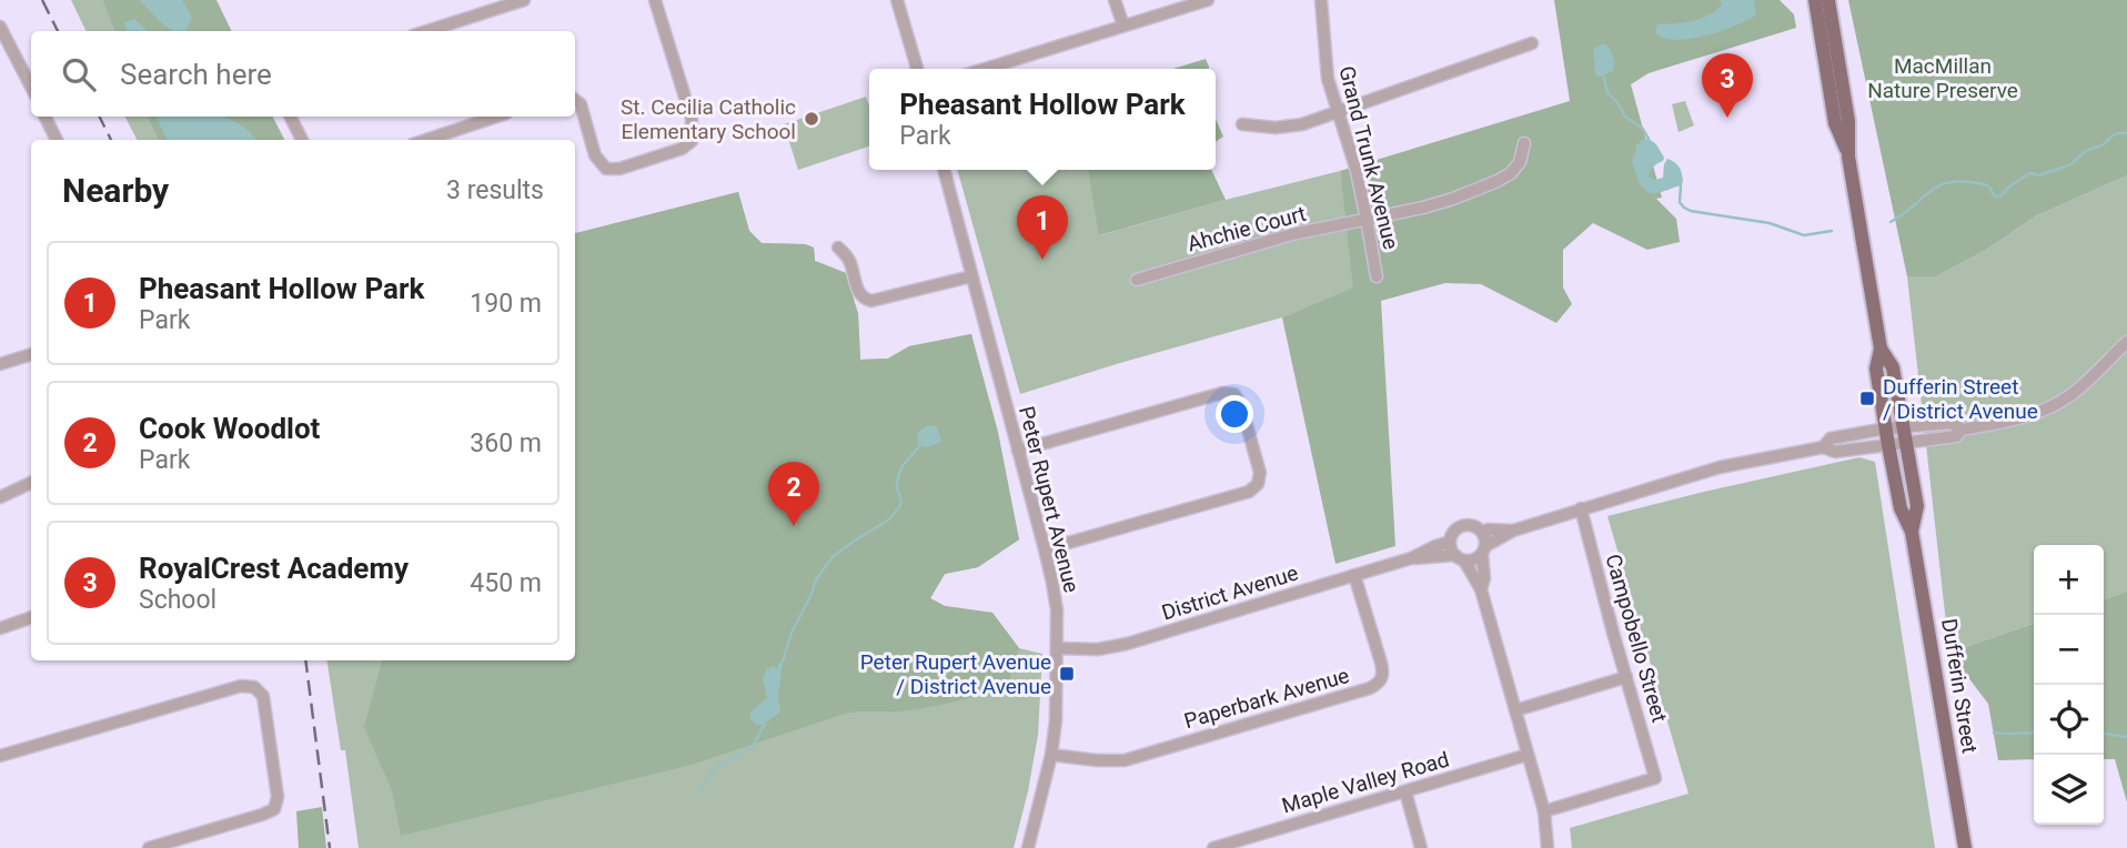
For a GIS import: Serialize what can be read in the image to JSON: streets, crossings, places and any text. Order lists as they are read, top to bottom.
{
  "streets": {
    "main road": ["Dufferin Street"],
    "street": [
      "Grand Trunk Avenue",
      "Ahchie Court",
      "Peter Rupert Avenue",
      "District Avenue",
      "Campobello Street",
      "Paperbark Avenue",
      "Maple Valley Road"
    ]
  },
  "crossings": [
    ["Grand Trunk Avenue", "Ahchie Court"],
    ["Peter Rupert Avenue", "District Avenue"],
    ["Peter Rupert Avenue", "Paperbark Avenue"],
    ["District Avenue", "Paperbark Avenue"]
  ],
  "parks": ["MacMillan Nature Preserve"],
  "places": {
    "other": ["St. Cecilia Catholic Elementary School"],
    "transit": ["Dufferin Street / District Avenue", "Peter Rupert Avenue / District Avenue"]
  },
  "page": {
    "search": "Search here",
    "pins": ["3", "1", "2"],
    "popup": ["Pheasant Hollow Park", "Park"],
    "heading": ["Nearby", "3 results"],
    "list": [
      {
        "mark": "1",
        "name": "Pheasant Hollow Park",
        "note": "Park",
        "value": "190 m"
      },
      {
        "mark": "2",
        "name": "Cook Woodlot",
        "note": "Park",
        "value": "360 m"
      },
      {
        "mark": "3",
        "name": "RoyalCrest Academy",
        "note": "School",
        "value": "450 m"
      }
    ],
    "map_buttons": ["+", "−"]
  }
}
